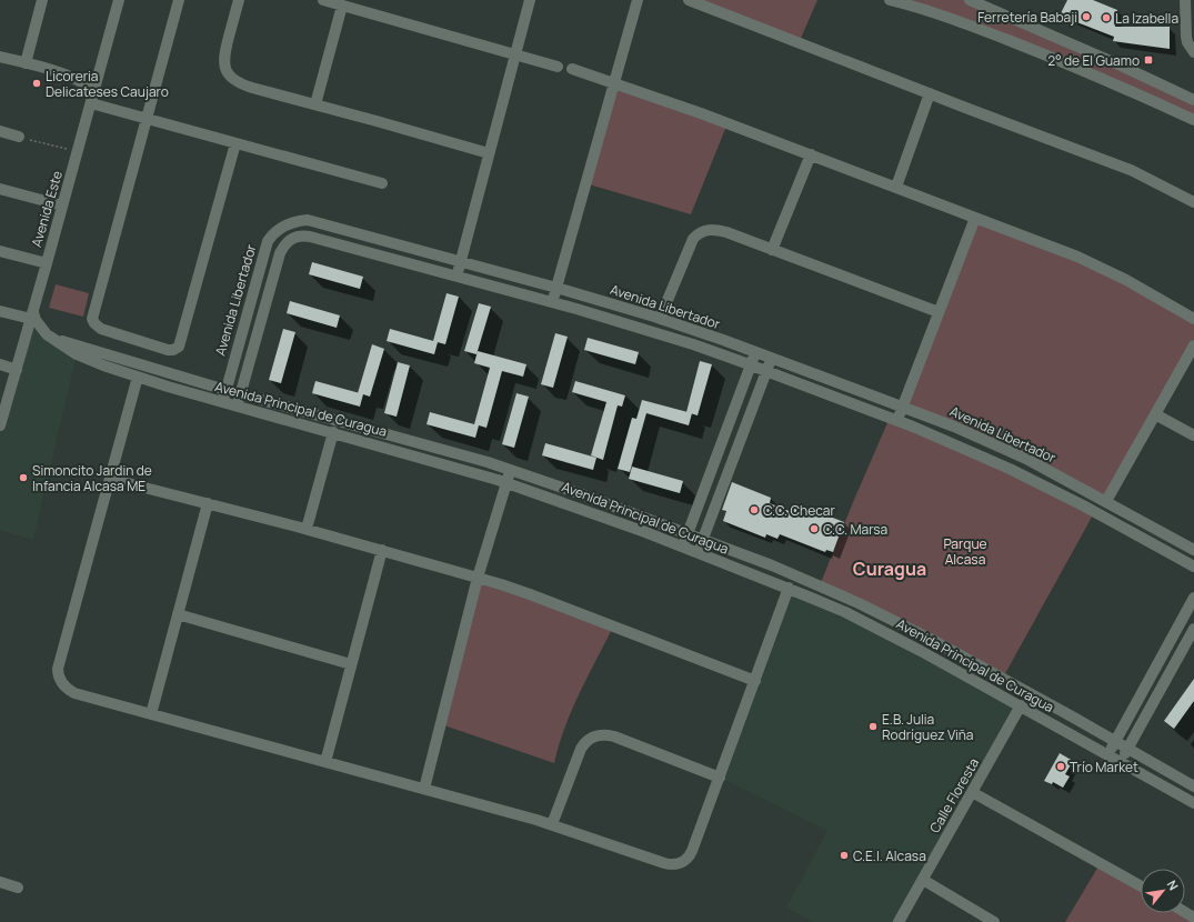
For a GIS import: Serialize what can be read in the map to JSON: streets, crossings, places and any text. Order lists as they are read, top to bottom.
{
  "streets": {
    "street": [
      "Avenida Este",
      "Avenida Libertador",
      "Avenida Principal de Curagua",
      "Calle Floresta"
    ]
  },
  "crossings": [
    ["Avenida Este", "Avenida Principal de Curagua"],
    ["Avenida Libertador", "Avenida Principal de Curagua"],
    ["Avenida Principal de Curagua", "Calle Floresta"]
  ],
  "districts": ["Curagua"],
  "parks": ["Parque Alcasa"],
  "places": {
    "other": [
      "Ferretería Babaji",
      "La Izabella",
      "Licoreria Delicateses Caujaro",
      "Simoncito Jardin de Infancia Alcasa ME",
      "C.C. Checar",
      "C.C. Marsa",
      "E.B. Julia Rodríguez Viña",
      "Trío Market",
      "C.E.I. Alcasa"
    ],
    "transit": ["2° de El Guamo"]
  },
  "north": "top right"
}
